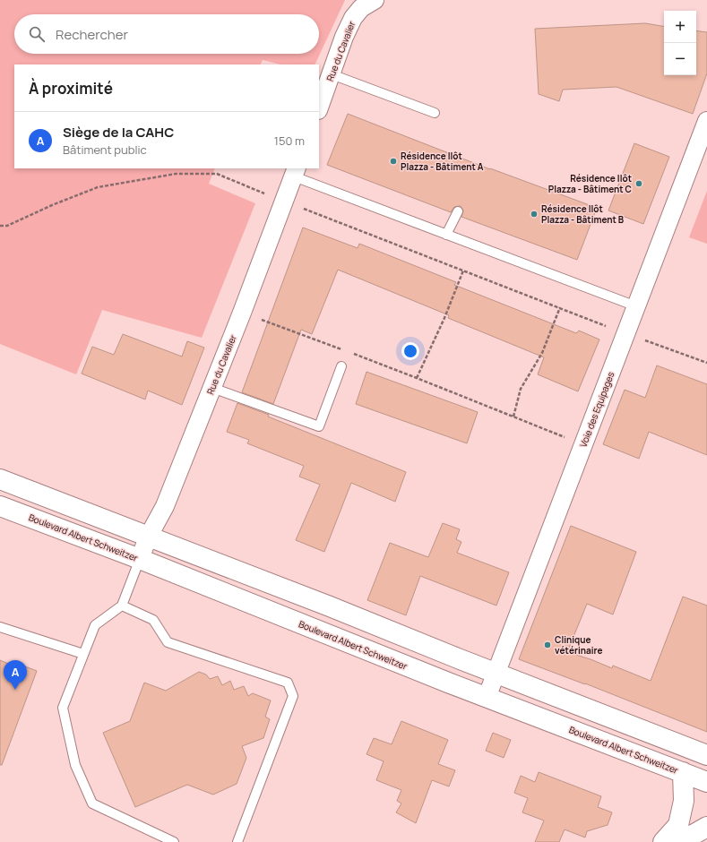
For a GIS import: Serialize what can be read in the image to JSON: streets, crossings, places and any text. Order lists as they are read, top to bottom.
{
  "streets": {
    "main road": ["Boulevard Albert Schweitzer"],
    "street": ["Rue du Cavalier", "Voie des Equipages"]
  },
  "crossings": [
    ["Rue du Cavalier", "Boulevard Albert Schweitzer"],
    ["Voie des Equipages", "Boulevard Albert Schweitzer"]
  ],
  "places": [
    "Résidence Ilôt Plazza - Bâtiment A",
    "Résidence Ilôt Plazza - Bâtiment C",
    "Résidence Ilôt Plazza - Bâtiment B",
    "Clinique vétérinaire"
  ],
  "page": {
    "map_buttons": ["+", "−"],
    "search": "Rechercher",
    "heading": "À proximité",
    "list": [
      {
        "mark": "A",
        "name": "Siège de la CAHC",
        "note": "Bâtiment public",
        "value": "150 m"
      }
    ],
    "pins": "A"
  }
}
